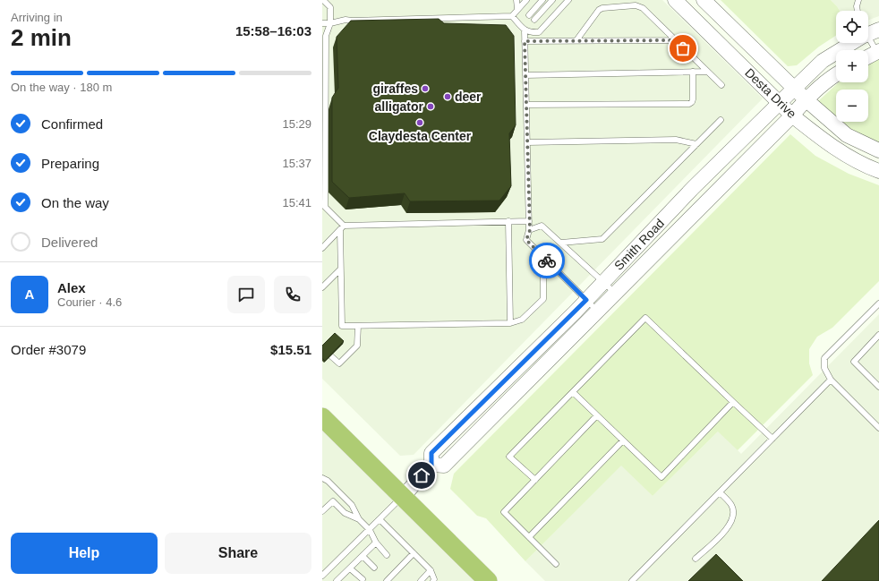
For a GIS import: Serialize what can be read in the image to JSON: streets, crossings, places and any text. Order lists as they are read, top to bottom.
{
  "streets": {
    "street": ["Desta Drive", "Smith Road"]
  },
  "crossings": [
    ["Desta Drive", "Smith Road"]
  ],
  "places": [
    "giraffes",
    "deer",
    "alligator",
    "Claydesta Center"
  ],
  "page": {
    "heading": ["2 min", "Arriving in", "15:58–16:03"],
    "panel": [
      "Alex",
      "Courier · 4.6",
      "Order #3079",
      "$15.51"
    ],
    "map_buttons": ["+", "−"],
    "bar": "On the way · 180 m",
    "list": [
      ["Confirmed", "15:29"],
      ["Preparing", "15:37"],
      ["On the way", "15:41"],
      "Delivered"
    ],
    "round": "A",
    "buttons": ["Help", "Share"]
  }
}
